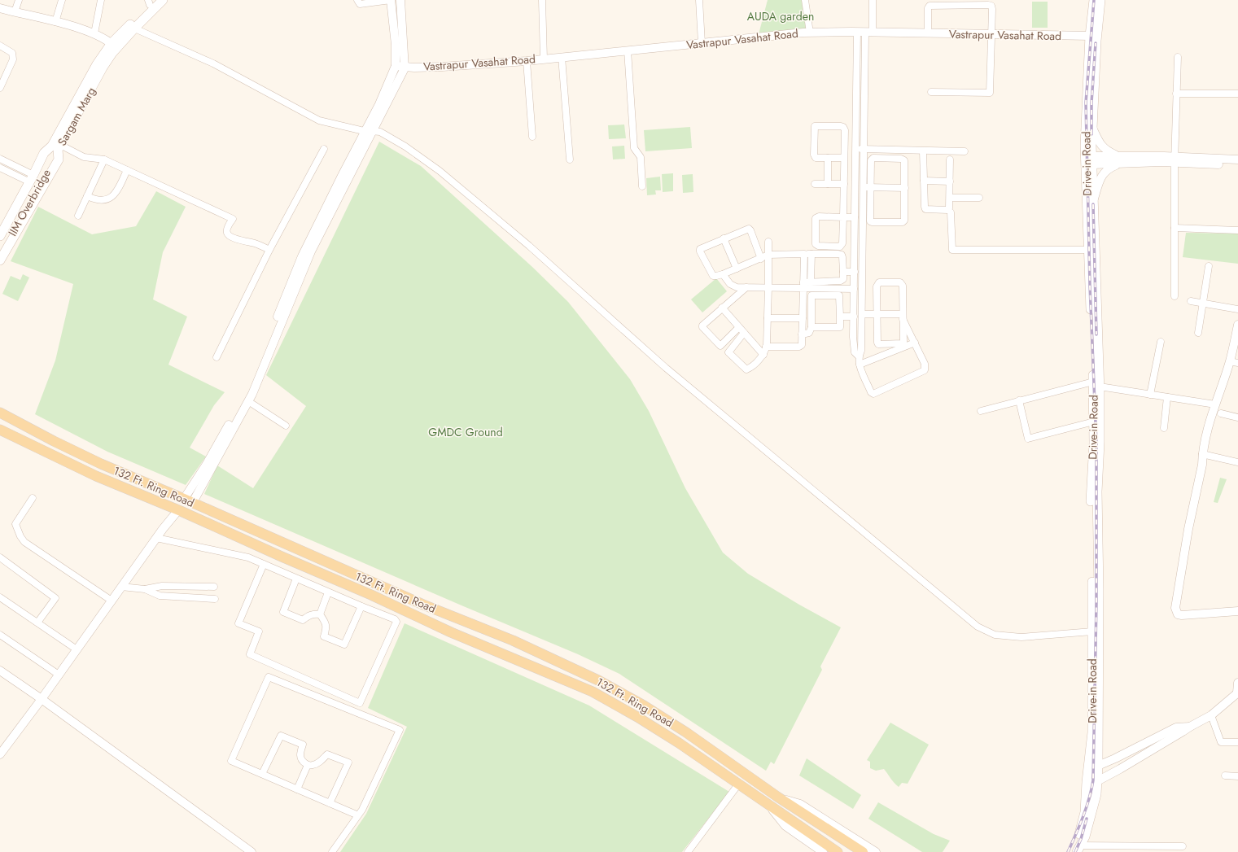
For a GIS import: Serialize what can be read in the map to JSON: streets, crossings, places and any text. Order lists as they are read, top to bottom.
{
  "streets": {
    "main road": [
      "Sargam Marg",
      "Drive-in Road",
      "IIM Overbridge",
      "132 Ft. Ring Road"
    ],
    "street": ["Vastrapur Vasahat Road"]
  },
  "crossings": [
    ["Vastrapur Vasahat Road", "Drive-in Road"],
    ["Sargam Marg", "IIM Overbridge"]
  ],
  "parks": ["AUDA garden", "GMDC Ground"]
}
